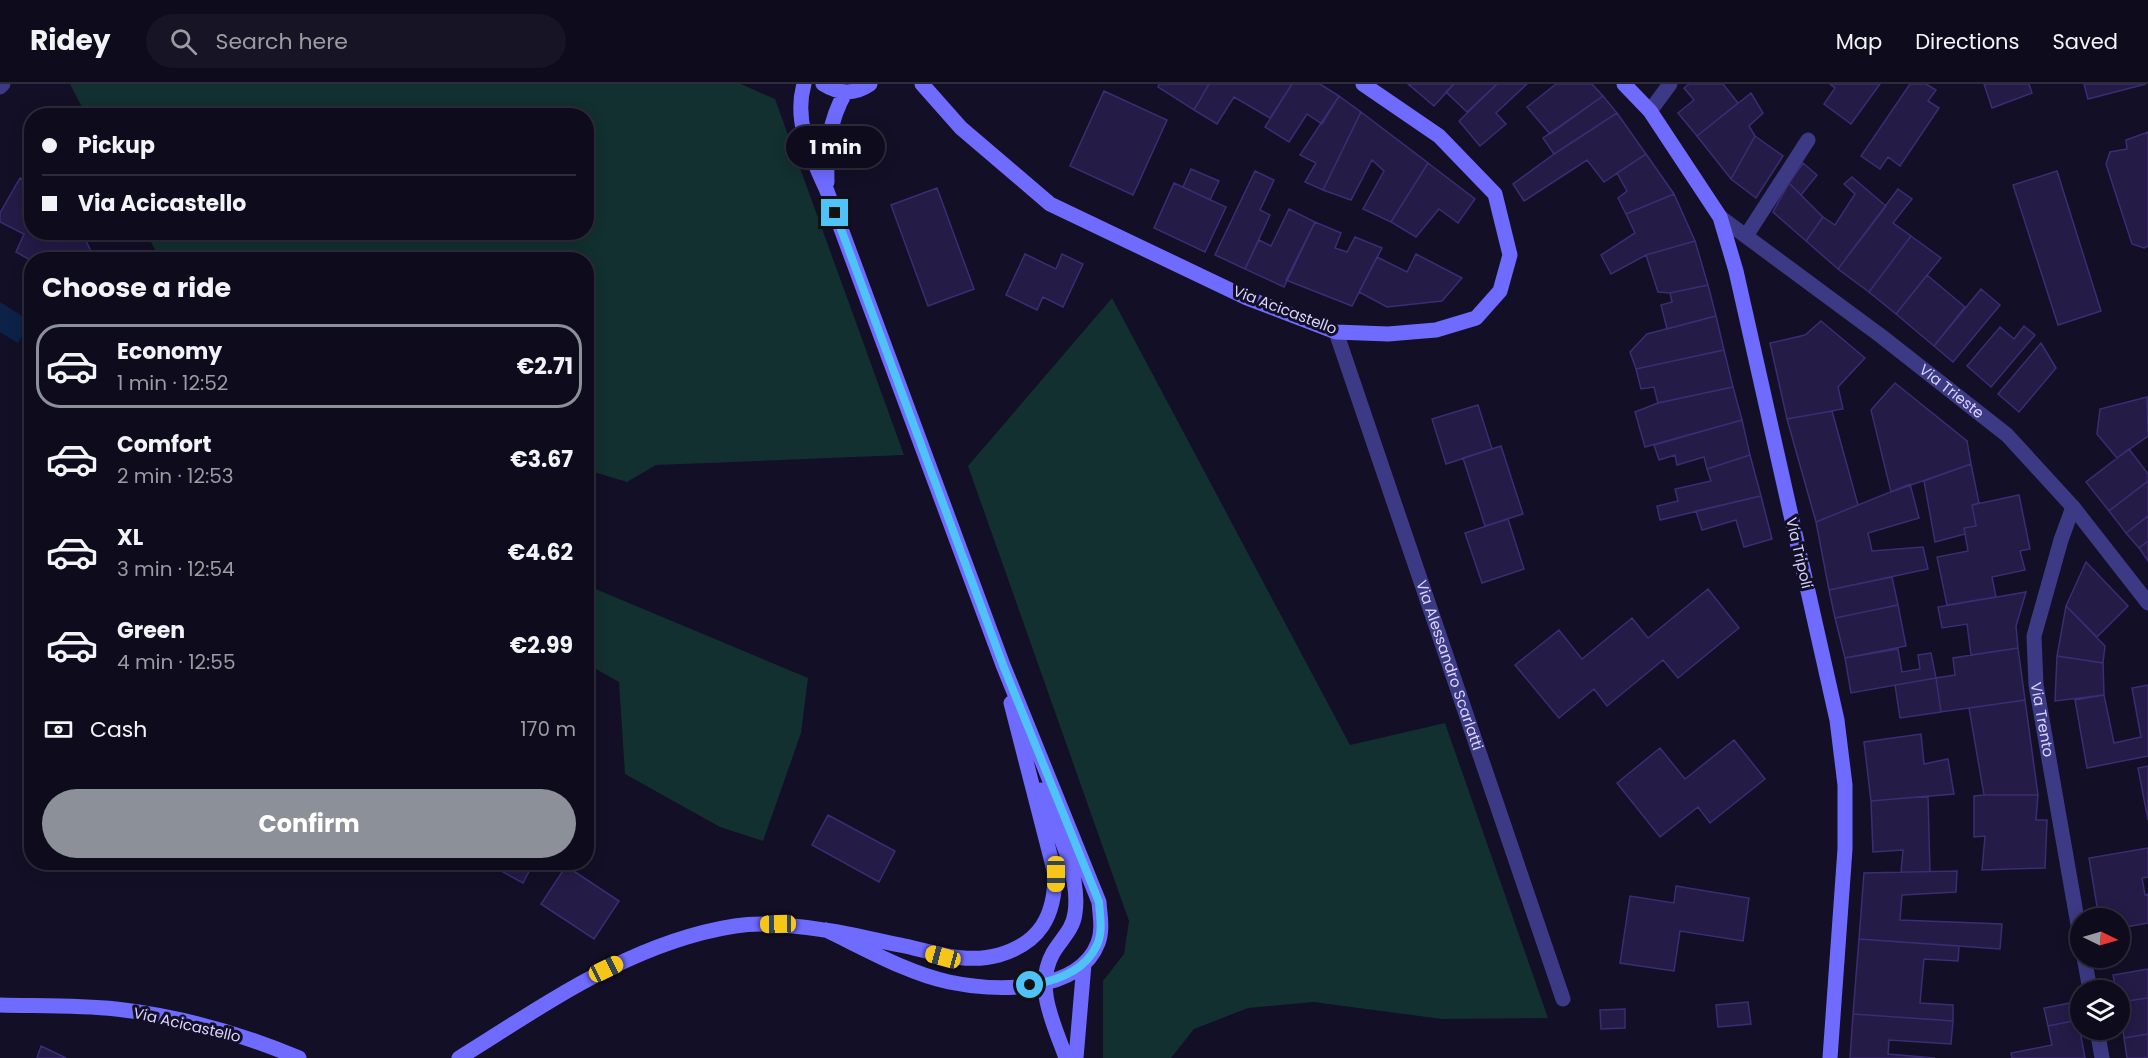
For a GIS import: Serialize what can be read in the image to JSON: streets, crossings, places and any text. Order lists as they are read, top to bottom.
{
  "streets": {
    "main road": ["Via Acicastello", "Via Tripoli"],
    "street": ["Via Trieste", "Via Alessandro Scarlatti", "Via Trento"]
  },
  "crossings": [
    ["Via Acicastello", "Via Alessandro Scarlatti"],
    ["Via Trieste", "Via Tripoli"],
    ["Via Trieste", "Via Trento"]
  ],
  "north": "right",
  "page": {
    "header": "Ridey",
    "search": "Search here",
    "nav": ["Map", "Directions", "Saved"],
    "banner": ["Pickup", "Via Acicastello"],
    "bubble": "1 min",
    "heading": "Choose a ride",
    "list": [
      {
        "name": "Economy",
        "note": "1 min · 12:52",
        "value": "€2.71"
      },
      {
        "name": "Comfort",
        "note": "2 min · 12:53",
        "value": "€3.67"
      },
      {
        "name": "XL",
        "note": "3 min · 12:54",
        "value": "€4.62"
      },
      {
        "name": "Green",
        "note": "4 min · 12:55",
        "value": "€2.99"
      }
    ],
    "pay": ["Cash", "170 m"],
    "buttons": "Confirm"
  }
}
